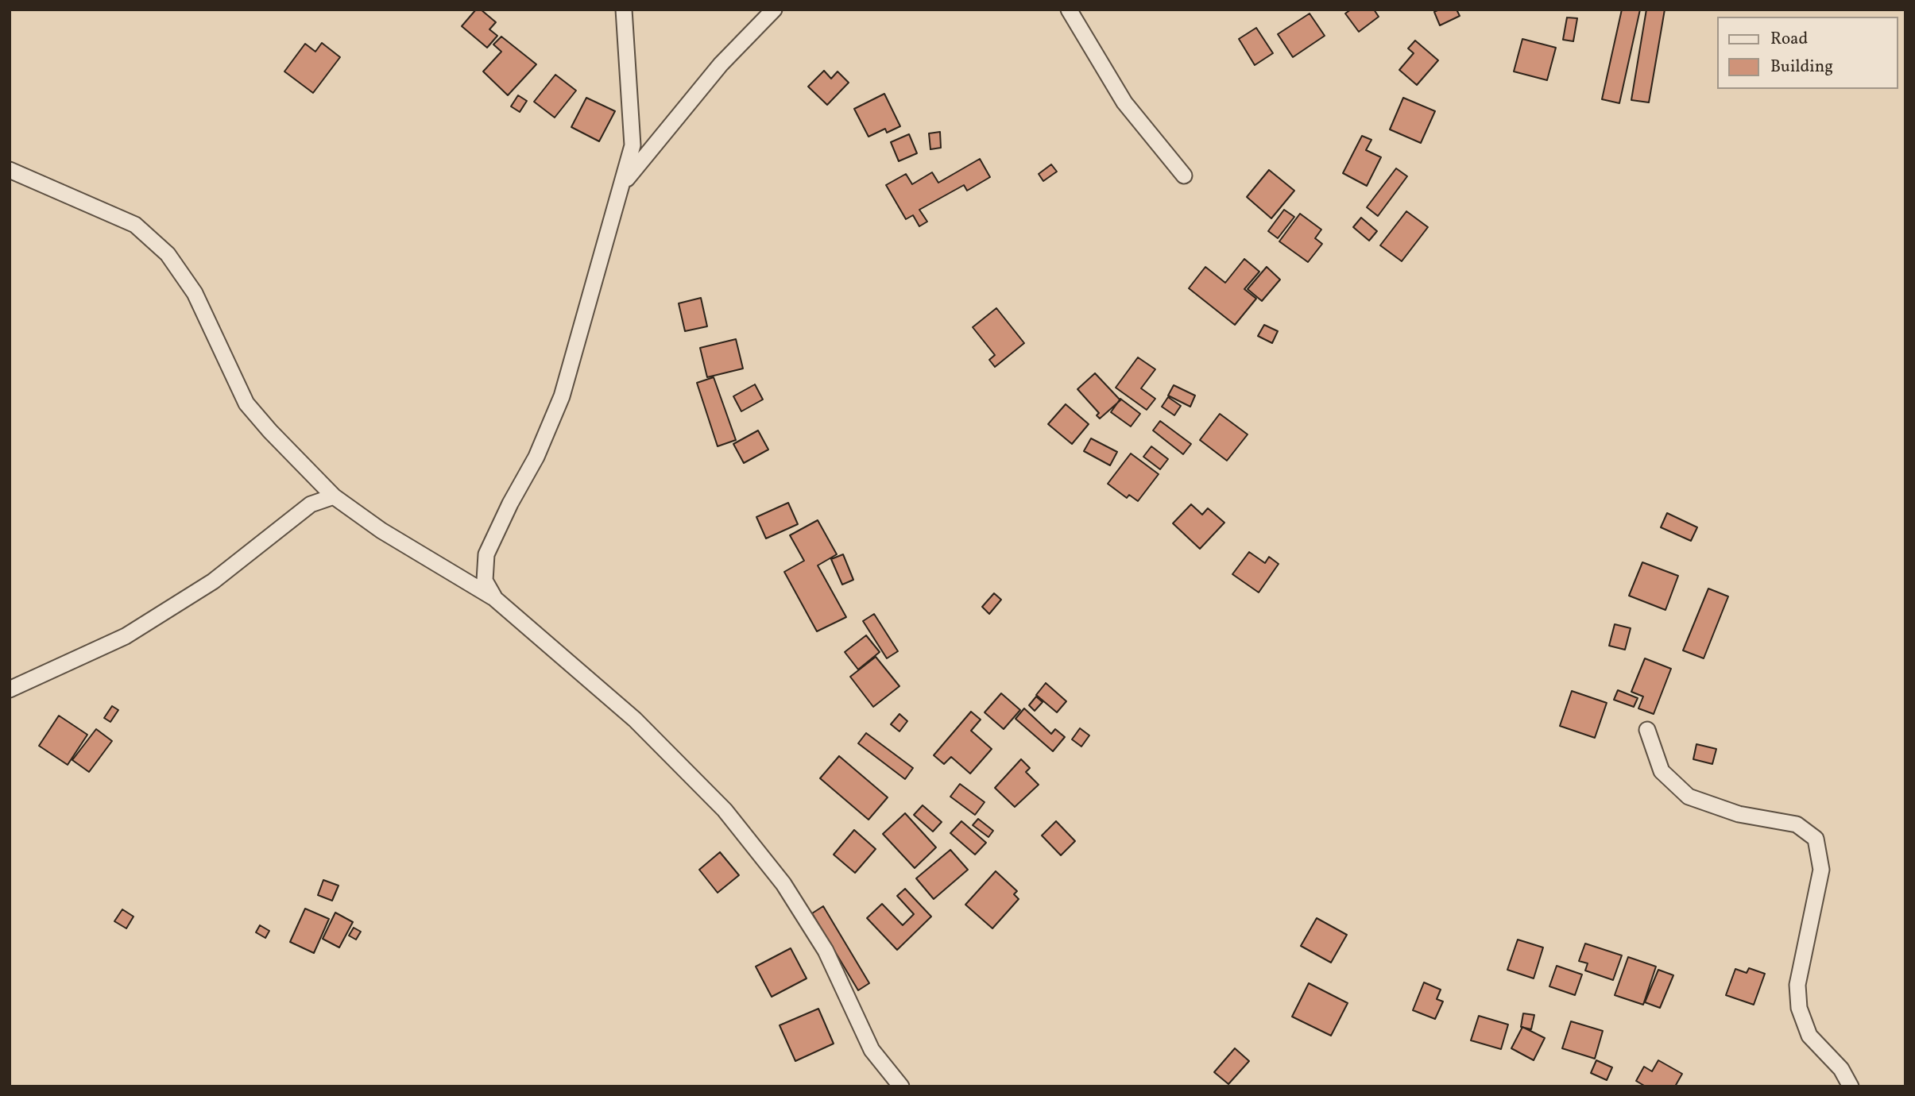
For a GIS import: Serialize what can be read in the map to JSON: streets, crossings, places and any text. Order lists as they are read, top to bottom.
{
  "legend": ["Road", "Building"]
}
